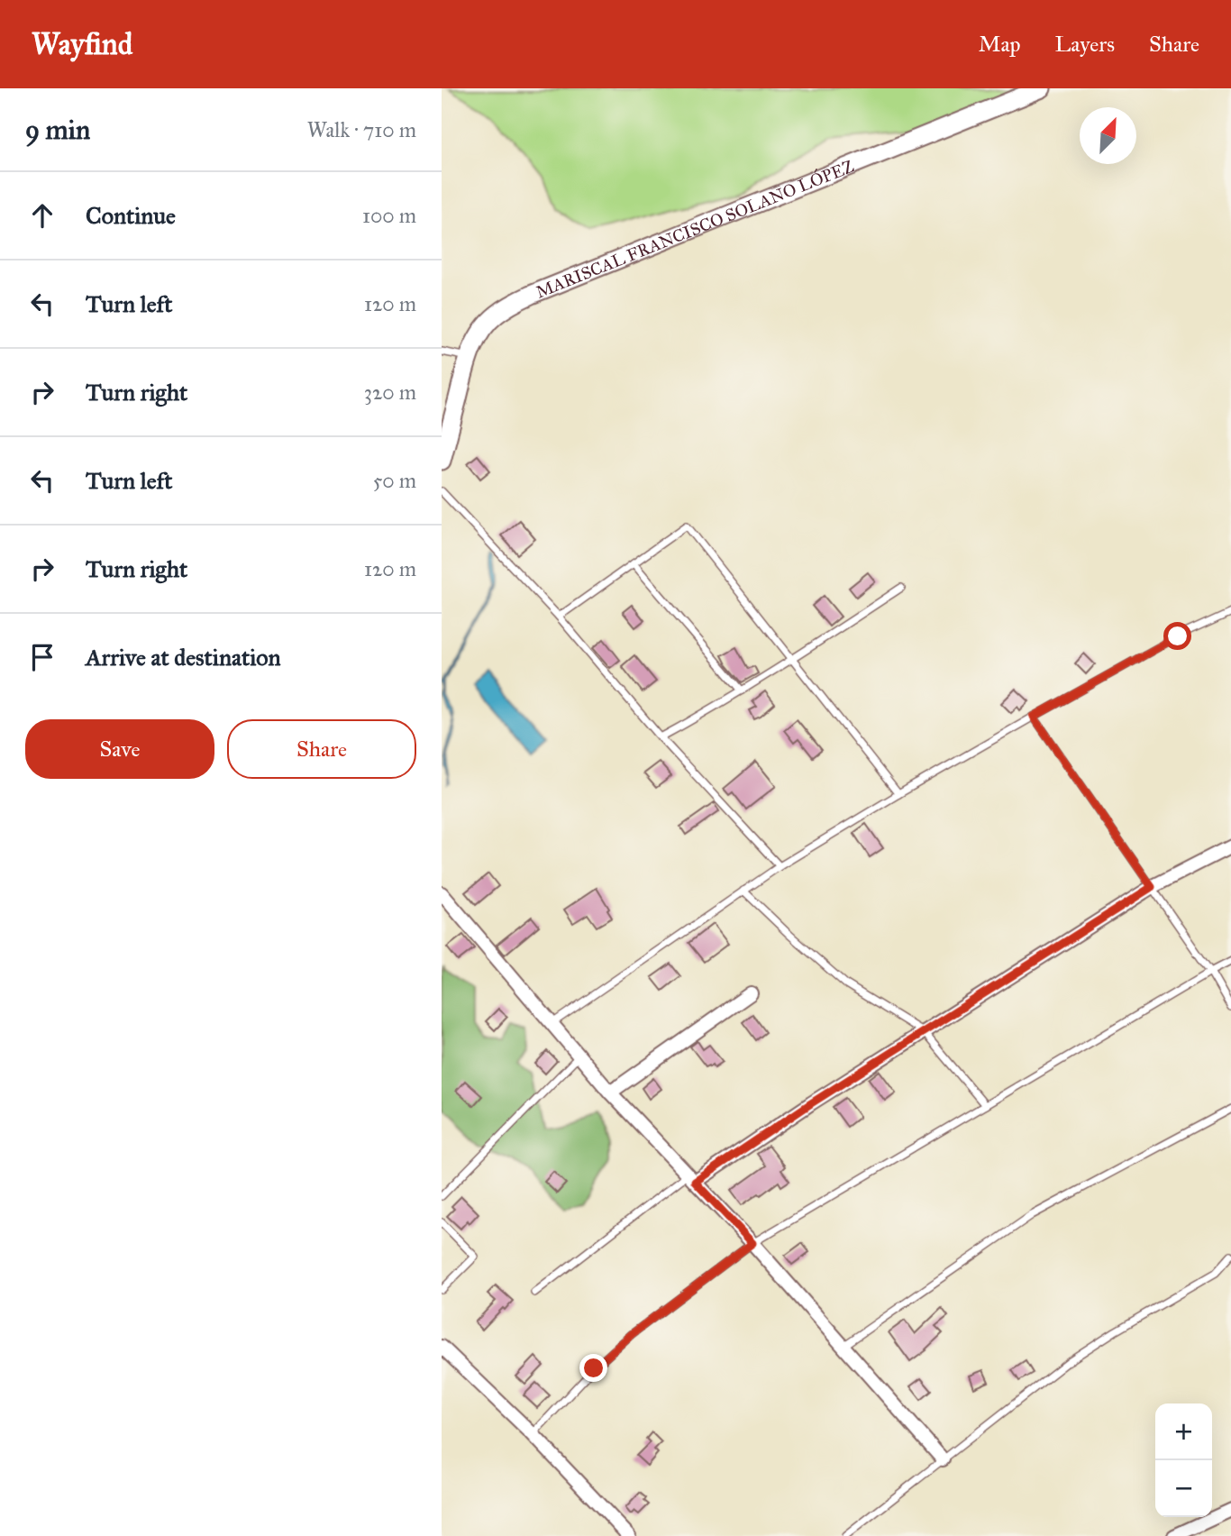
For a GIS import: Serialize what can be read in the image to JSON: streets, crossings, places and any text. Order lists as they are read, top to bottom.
{
  "streets": {
    "main road": ["MARISCAL FRANCISCO SOLANO LÓPEZ"]
  },
  "north": "top right",
  "page": {
    "header": "Wayfind",
    "nav": ["Map", "Layers", "Share"],
    "heading": ["9 min", "Walk · 710 m"],
    "list": [
      ["Continue", "100 m"],
      ["Turn left", "120 m"],
      ["Turn right", "320 m"],
      ["Turn left", "50 m"],
      ["Turn right", "120 m"],
      "Arrive at destination"
    ],
    "buttons": ["Save", "Share"],
    "map_buttons": ["+", "−"]
  }
}
